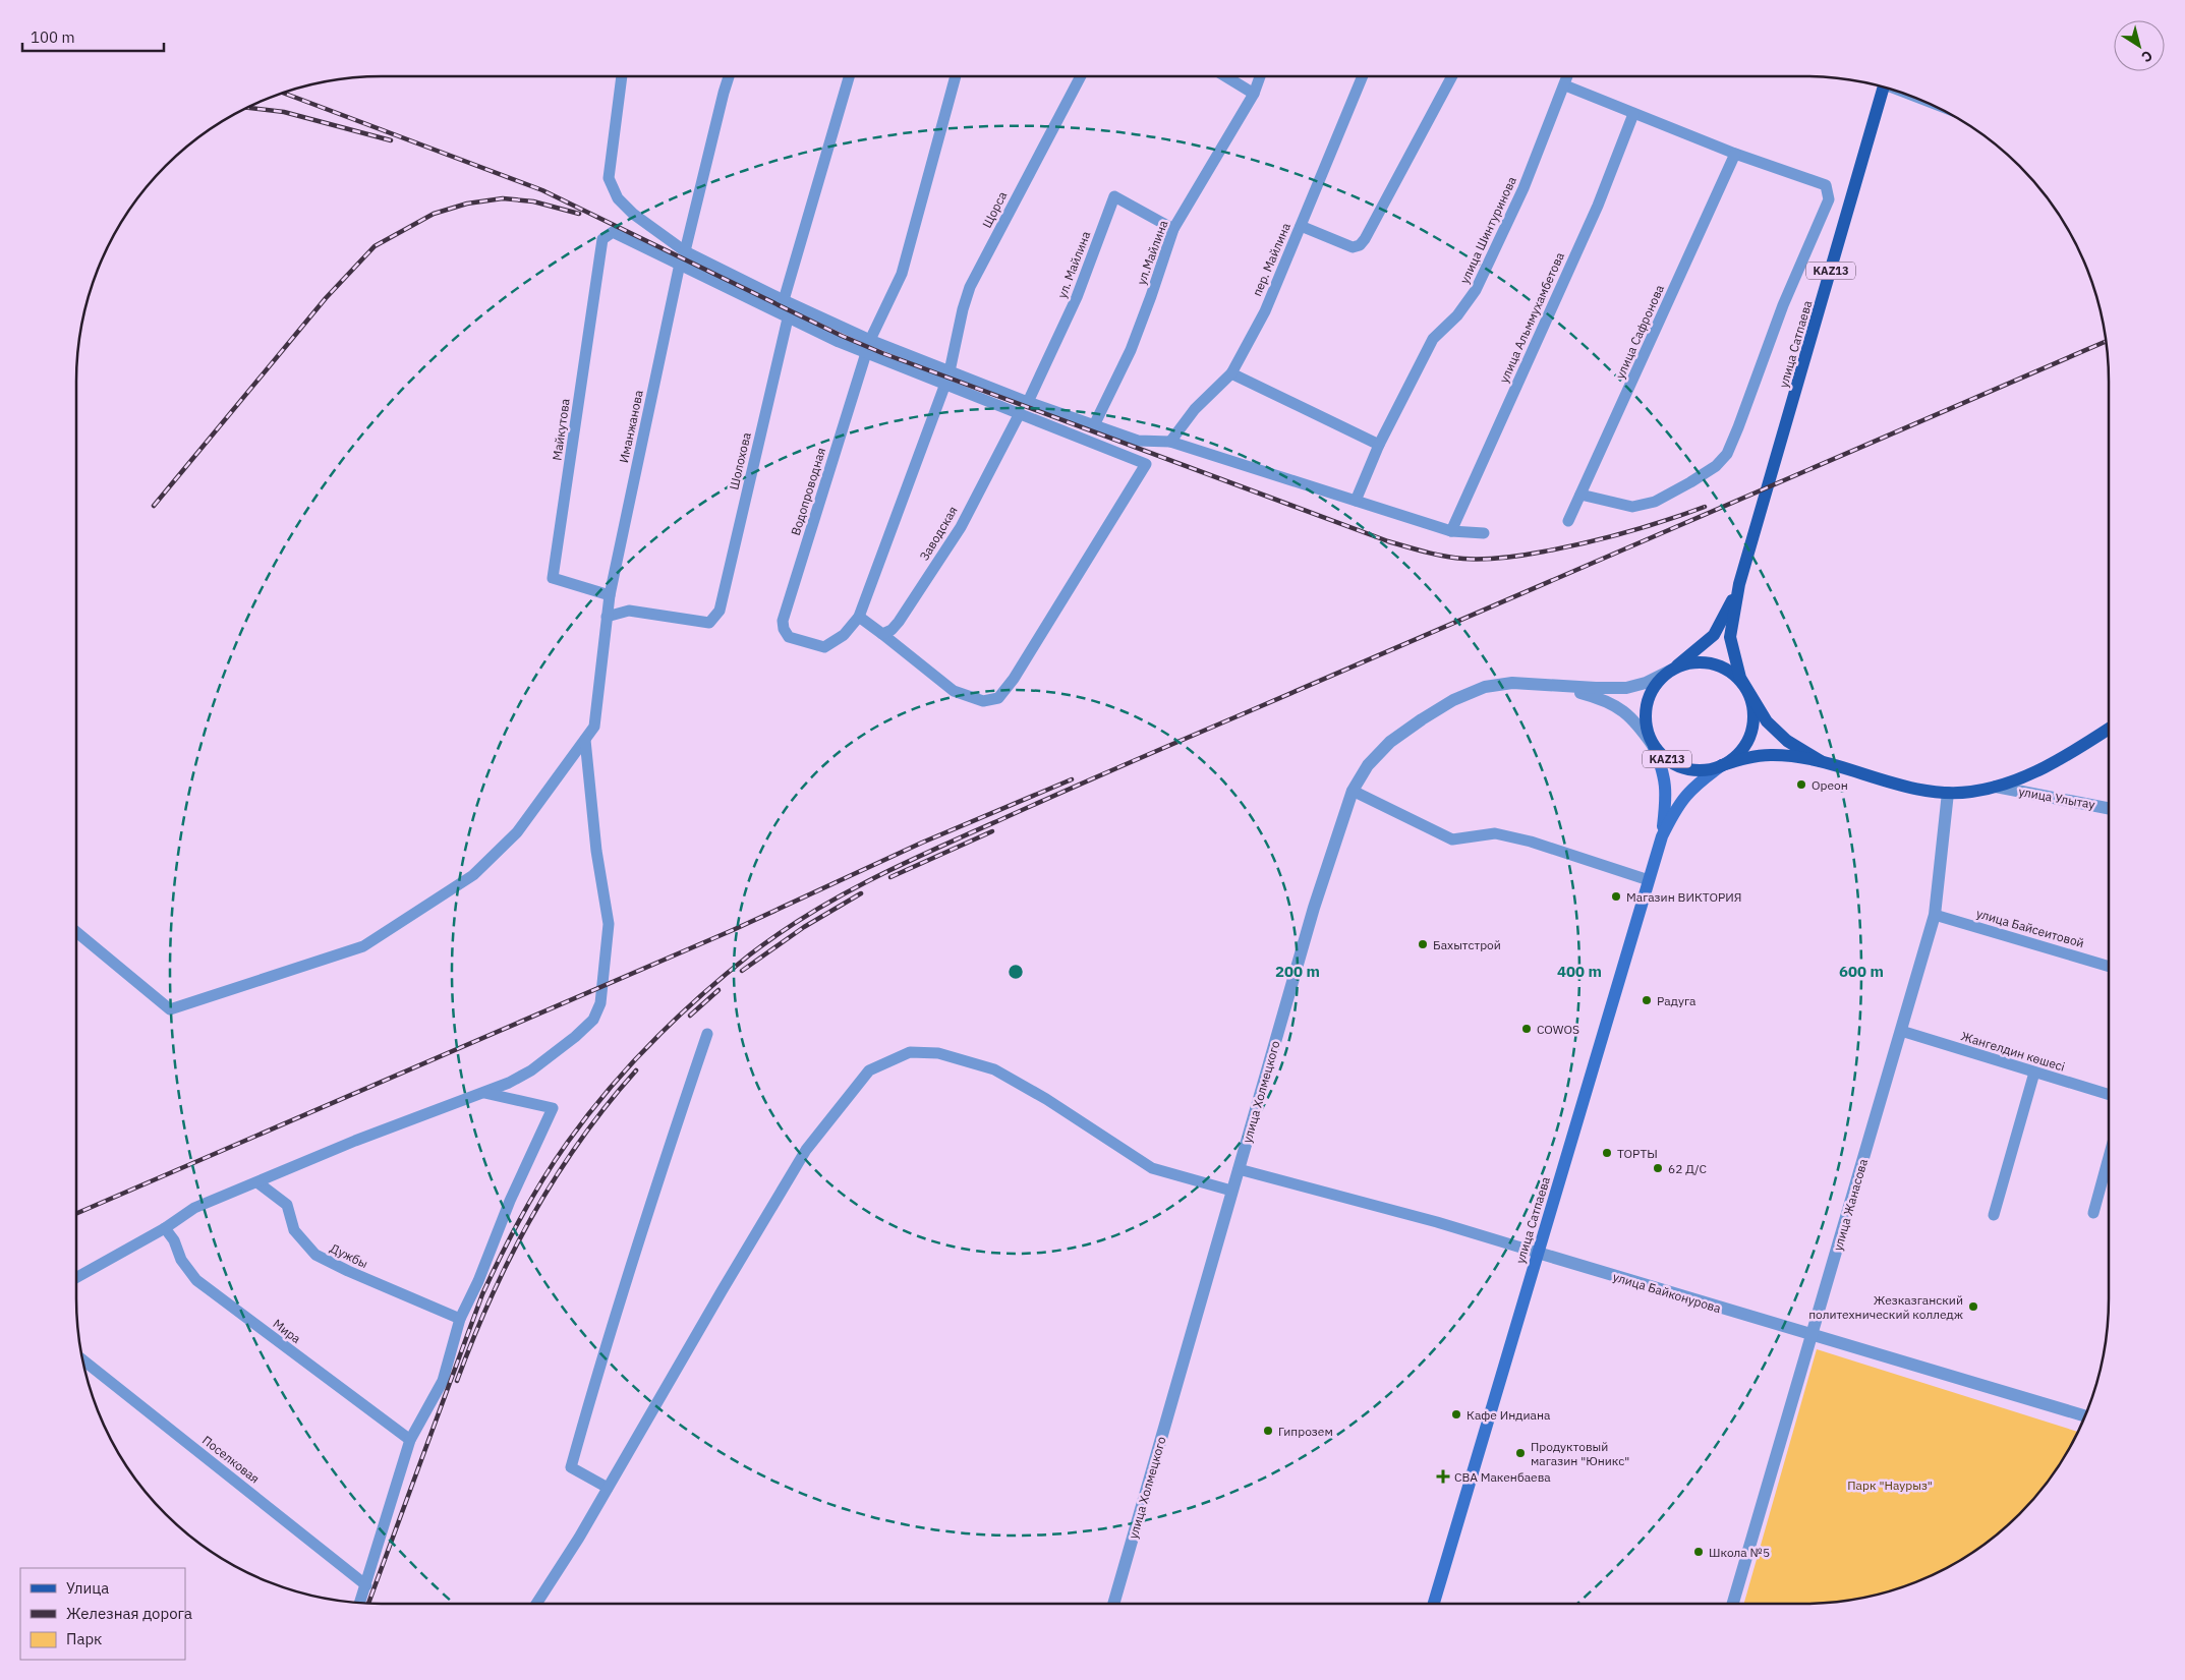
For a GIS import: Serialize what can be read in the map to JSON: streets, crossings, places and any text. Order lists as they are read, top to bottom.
{
  "streets": {
    "main road": ["KAZ13", "улица Сатпаева"],
    "street": [
      "Щорса",
      "улица Шинтуринова",
      "ул.Майлина",
      "пер. Майлина",
      "ул. Майлина",
      "улица Альммухамбетова",
      "улица Сафронова",
      "Иманжанова",
      "Майкутова",
      "Шолохова",
      "Водопроводная",
      "Заводская",
      "улица Улытау",
      "улица Байсеитовой",
      "Жангелдин көшесі",
      "улица Холмецкого",
      "улица Жанасова",
      "Дужбы",
      "улица Байконурова",
      "Мира",
      "Поселковая"
    ]
  },
  "crossings": [
    ["ул.Майлина", "ул. Майлина"],
    ["KAZ13", "улица Сатпаева"],
    ["KAZ13", "улица Улытау"],
    ["KAZ13", "улица Жанасова"],
    ["улица Сатпаева", "улица Байконурова"],
    ["Иманжанова", "Майкутова"],
    ["Иманжанова", "Шолохова"],
    ["улица Байсеитовой", "улица Жанасова"],
    ["Жангелдин көшесі", "улица Жанасова"],
    ["улица Холмецкого", "улица Байконурова"],
    ["улица Жанасова", "улица Байконурова"]
  ],
  "parks": ["Парк \"Наурыз\""],
  "places": {
    "other": [
      "Ореон",
      "Магазин ВИКТОРИЯ",
      "Бахытстрой",
      "Радуга",
      "COWOS",
      "ТОРТЫ",
      "62 Д/С",
      "Жезказганский политехнический колледж",
      "Кафе Индиана",
      "Гипрозем",
      "Продуктовый магазин \"Юникс\"",
      "Школа №5"
    ],
    "health": ["СВА Макенбаева"]
  },
  "legend": ["Улица", "Железная дорога", "Парк"],
  "scale_bar": "100 m",
  "north": "bottom right",
  "rings": ["200 m", "400 m", "600 m"]
}
